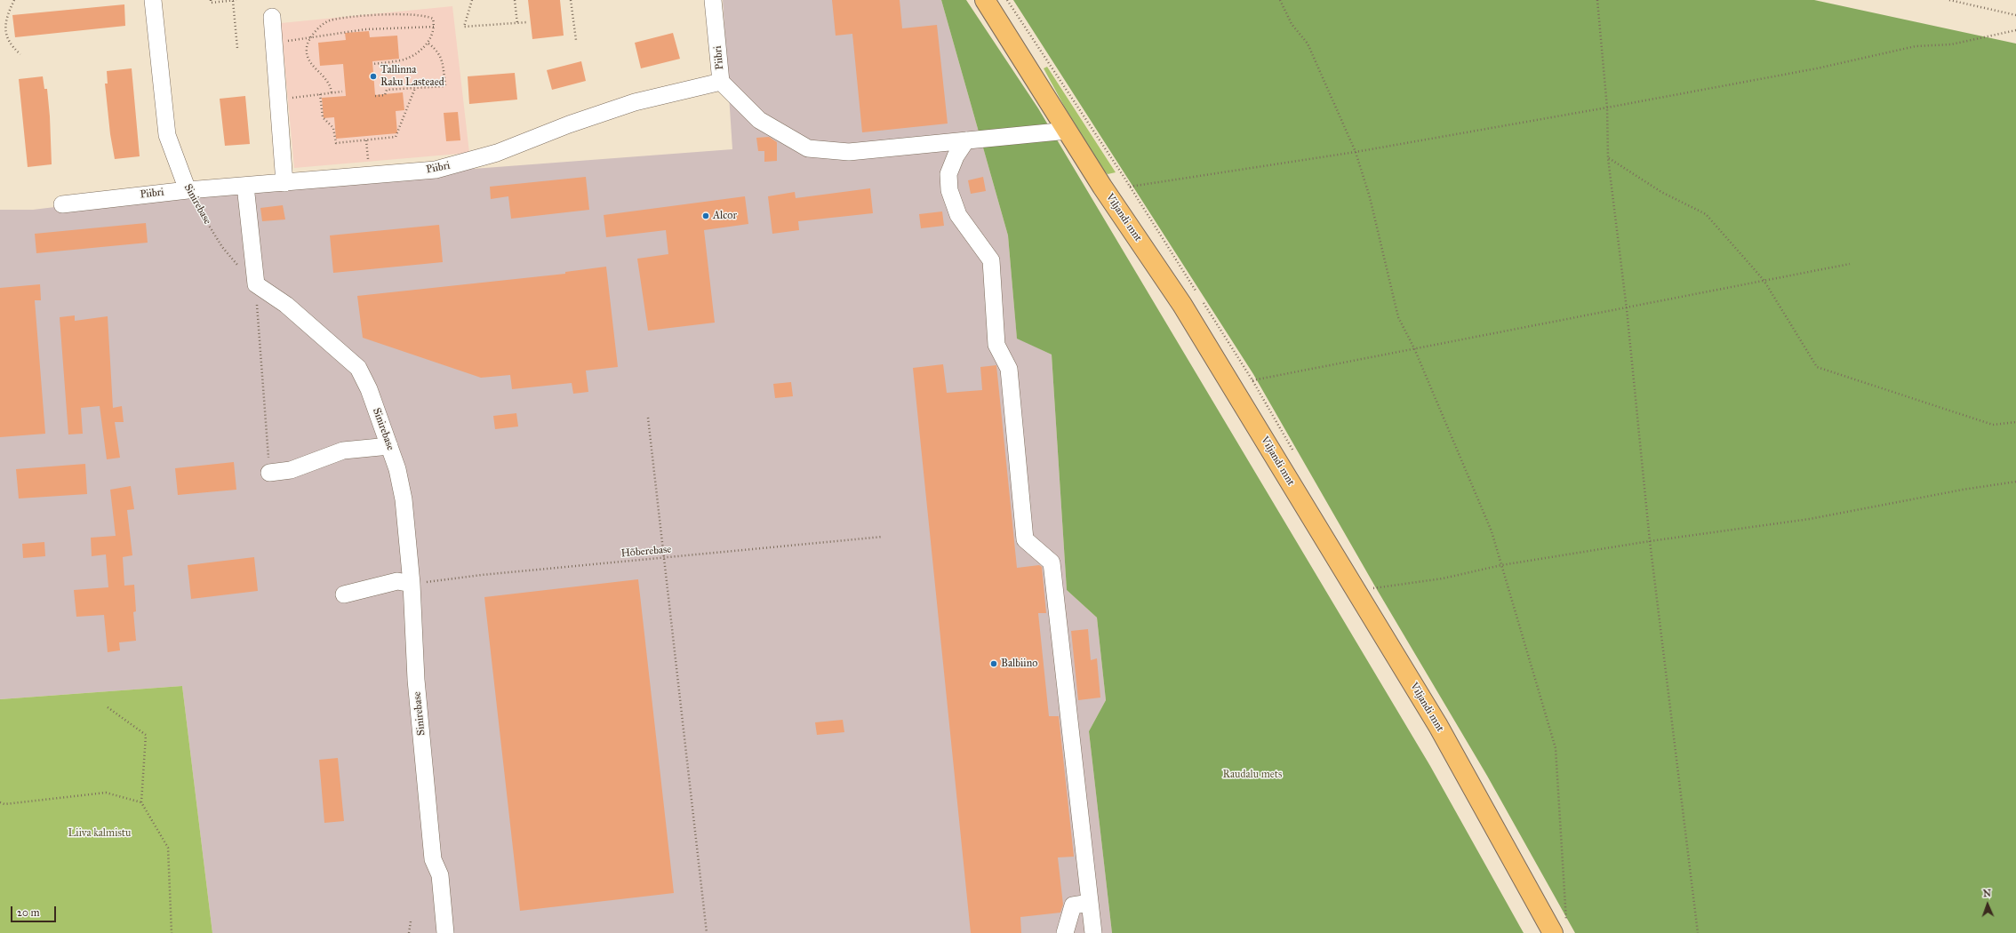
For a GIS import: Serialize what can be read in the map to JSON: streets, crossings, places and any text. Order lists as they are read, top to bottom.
{
  "streets": {
    "main road": ["Viljandi mnt"],
    "street": ["Piibri", "Sinirebase"],
    "path": ["Hõberebase"]
  },
  "crossings": [
    ["Piibri", "Sinirebase"],
    ["Sinirebase", "Hõberebase"]
  ],
  "parks": ["Raudalu mets", "Liiva kalmistu"],
  "places": ["Tallinna Raku Lasteaed", "Alcor", "Balbiino"],
  "scale_bar": "20 m",
  "north": "top"
}
